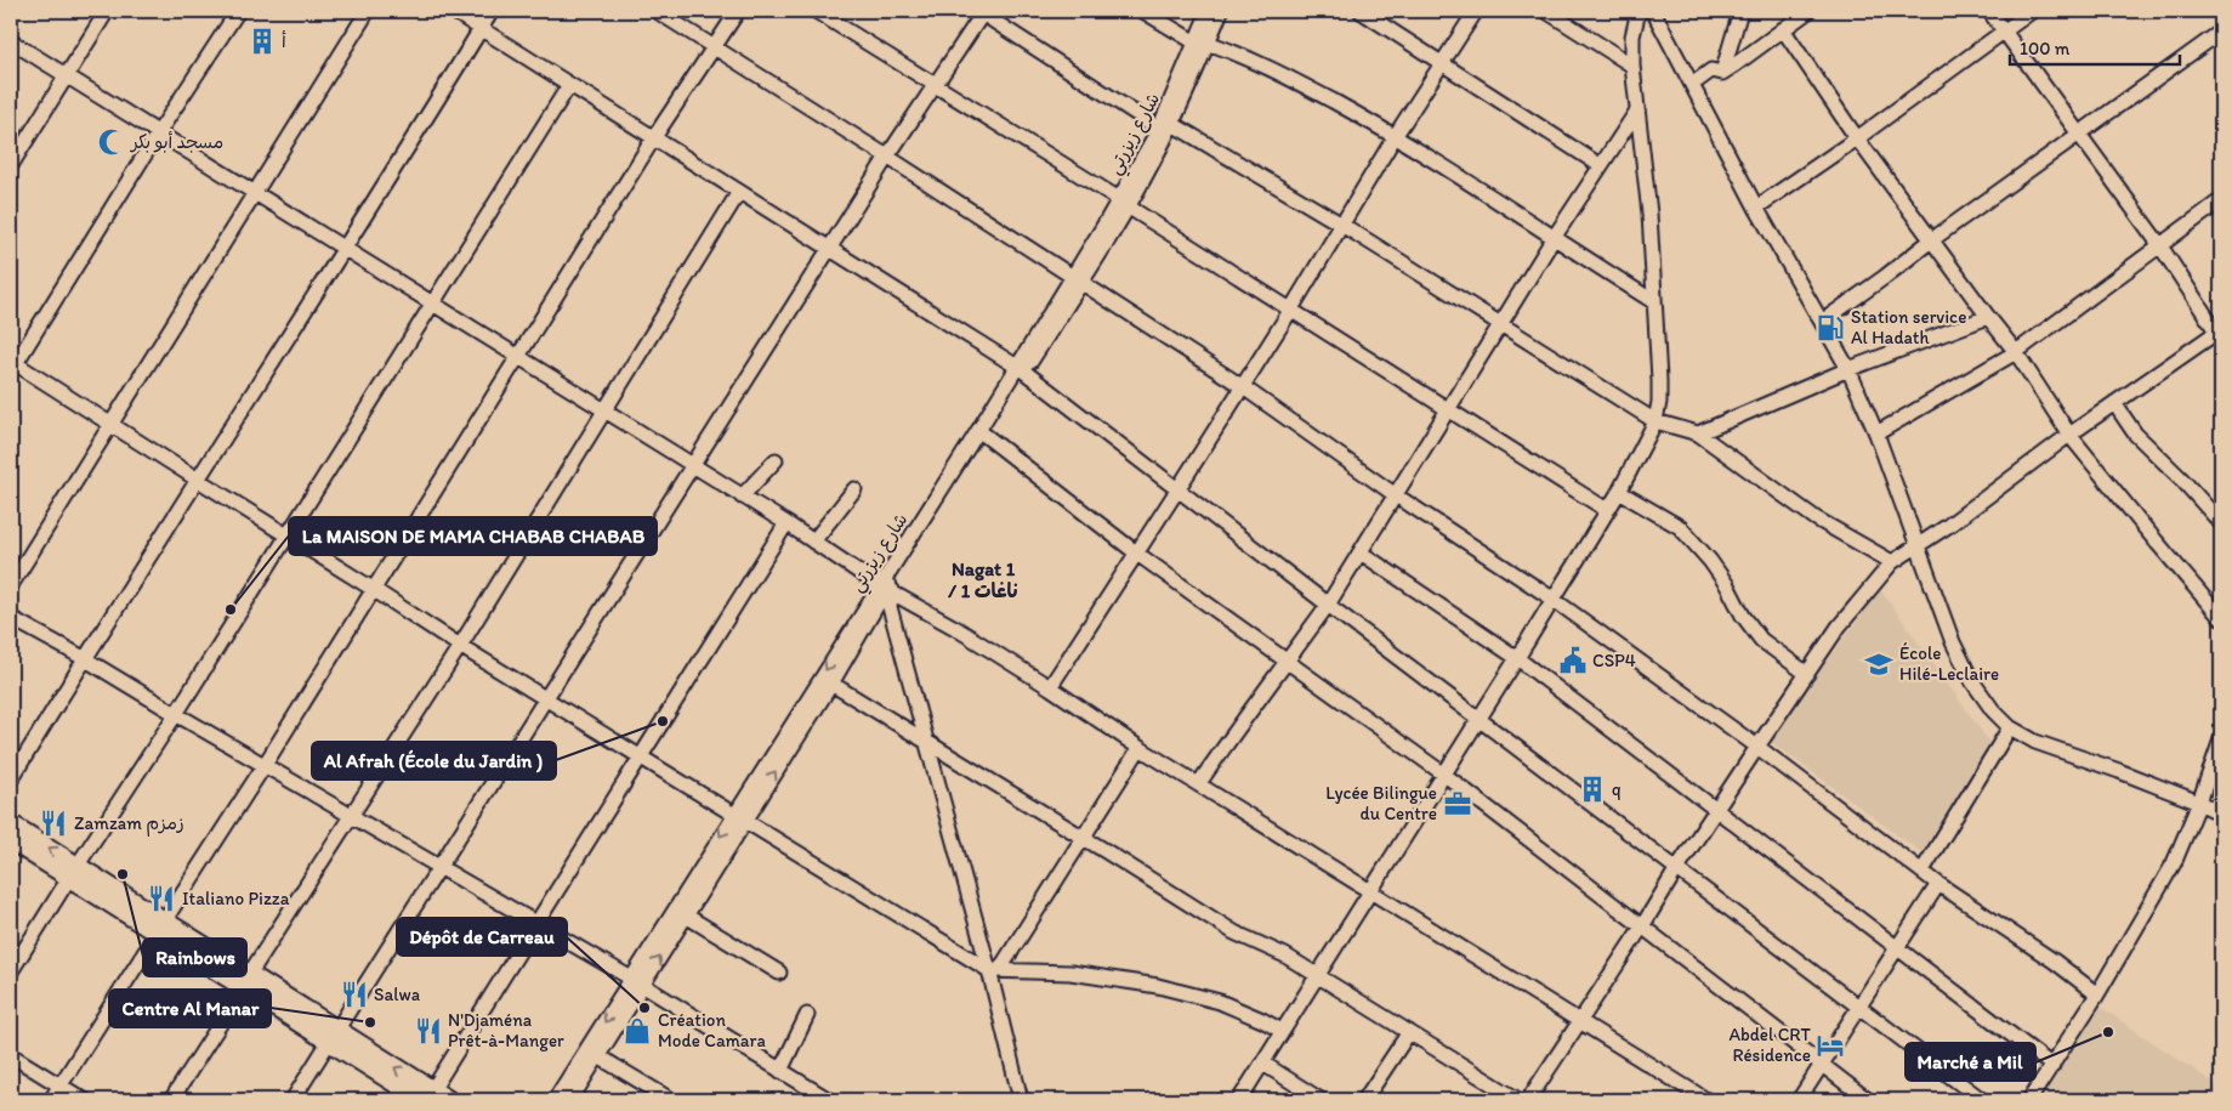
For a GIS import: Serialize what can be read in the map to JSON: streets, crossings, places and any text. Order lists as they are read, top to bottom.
{
  "streets": {
    "street": ["شارع زيزرتي"]
  },
  "districts": ["Nagat 1 / ناغات 1"],
  "places": {
    "building": ["أ", "q"],
    "mosque": ["مسجد أبو بكر"],
    "fuel station": ["Station service Al Hadath"],
    "other": [
      "La MAISON DE MAMA CHABAB CHABAB",
      "Al Afrah (École du Jardin )",
      "Rainbows",
      "Dépôt de Carreau",
      "Centre Al Manar",
      "Marché a Mil"
    ],
    "public building": ["CSP4"],
    "school or university": ["École Hilé-Leclaire"],
    "office": ["Lycée Bilingue du Centre"],
    "restaurant": [
      "Zamzam زمزم",
      "Italiano Pizza",
      "Salwa",
      "N'Djaména Prêt-à-Manger"
    ],
    "shop": ["Création Mode Camara"],
    "hotel": ["Abdel CRT Résidence"]
  },
  "scale_bar": "100 m"
}
